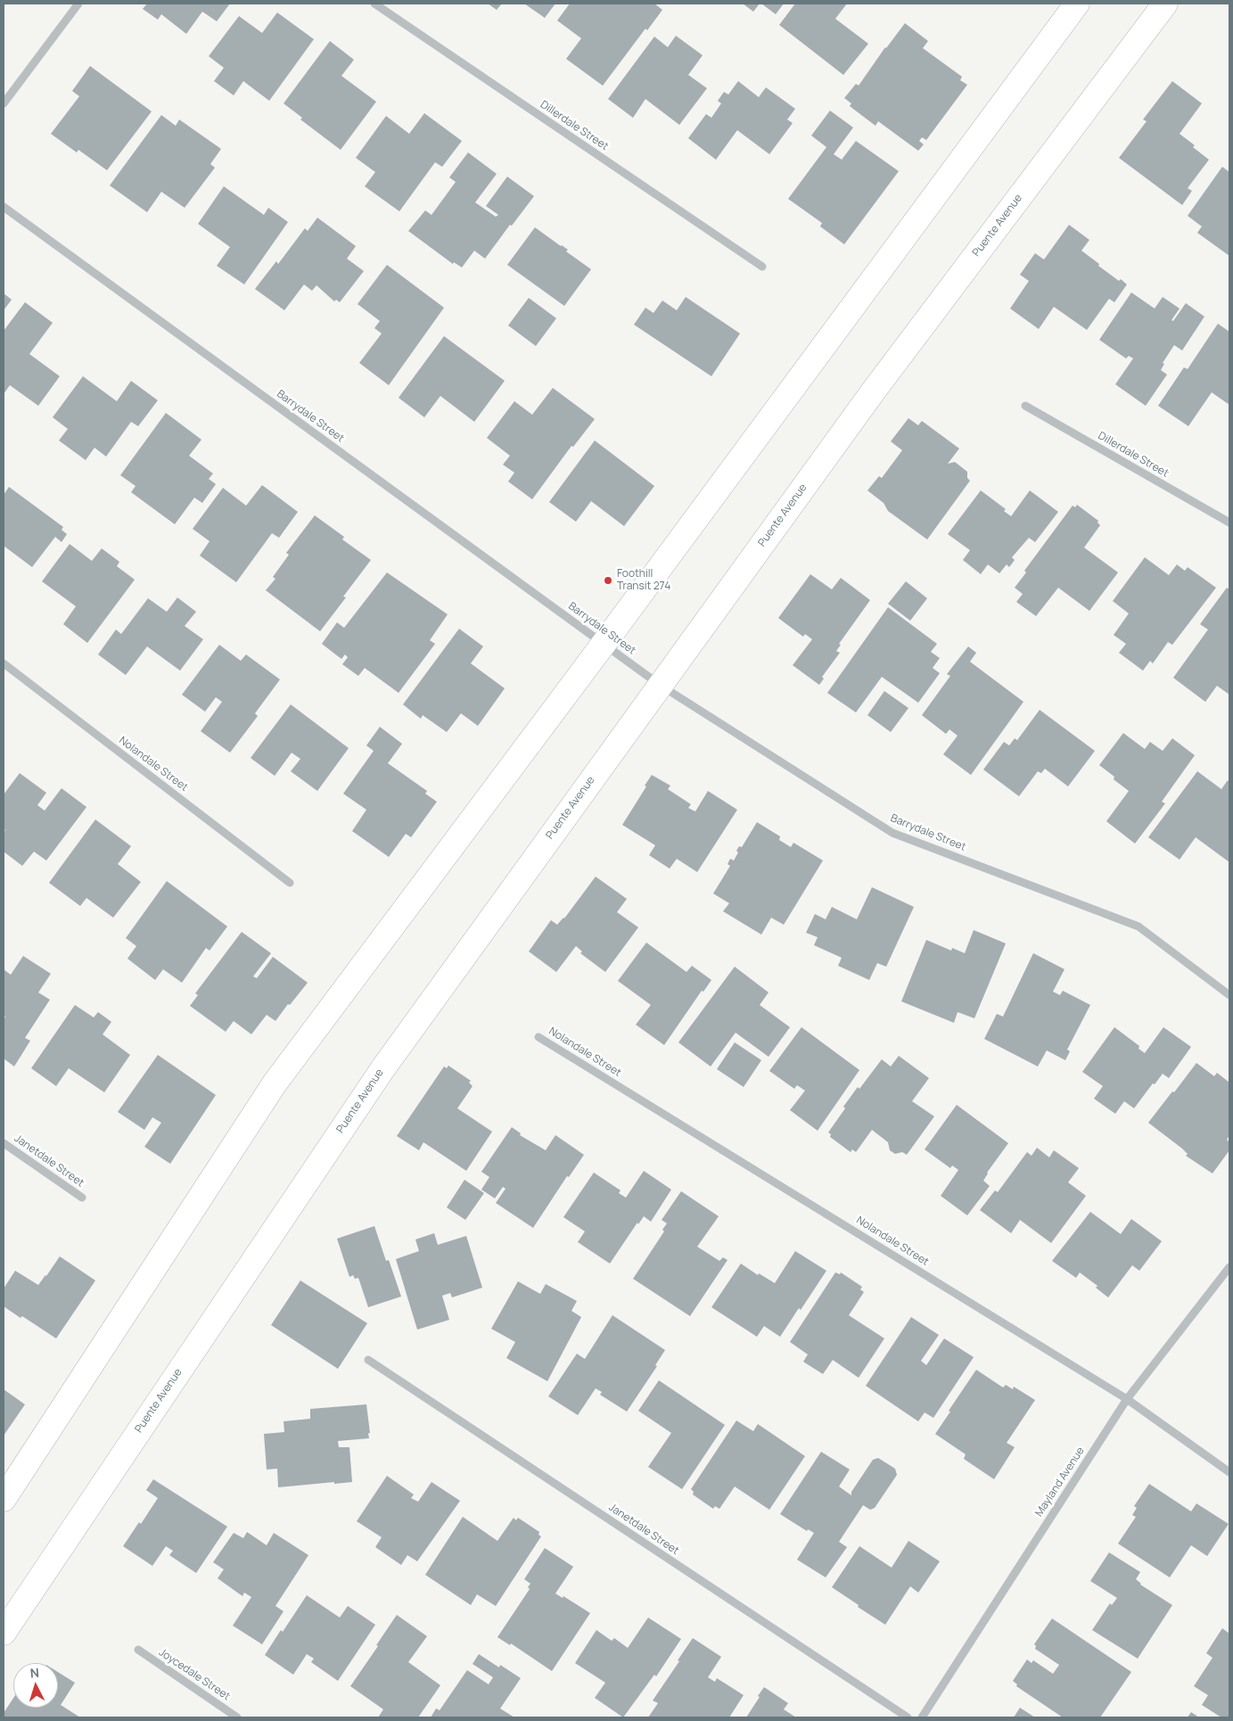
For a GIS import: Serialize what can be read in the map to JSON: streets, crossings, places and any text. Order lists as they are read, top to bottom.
{
  "streets": {
    "main road": ["Puente Avenue"],
    "street": [
      "Dillerdale Street",
      "Barrydale Street",
      "Nolandale Street",
      "Janetdale Street",
      "Mayland Avenue",
      "Joycedale Street"
    ]
  },
  "crossings": [
    ["Puente Avenue", "Barrydale Street"],
    ["Nolandale Street", "Mayland Avenue"]
  ],
  "places": ["Foothill Transit 274"],
  "north": "top"
}
